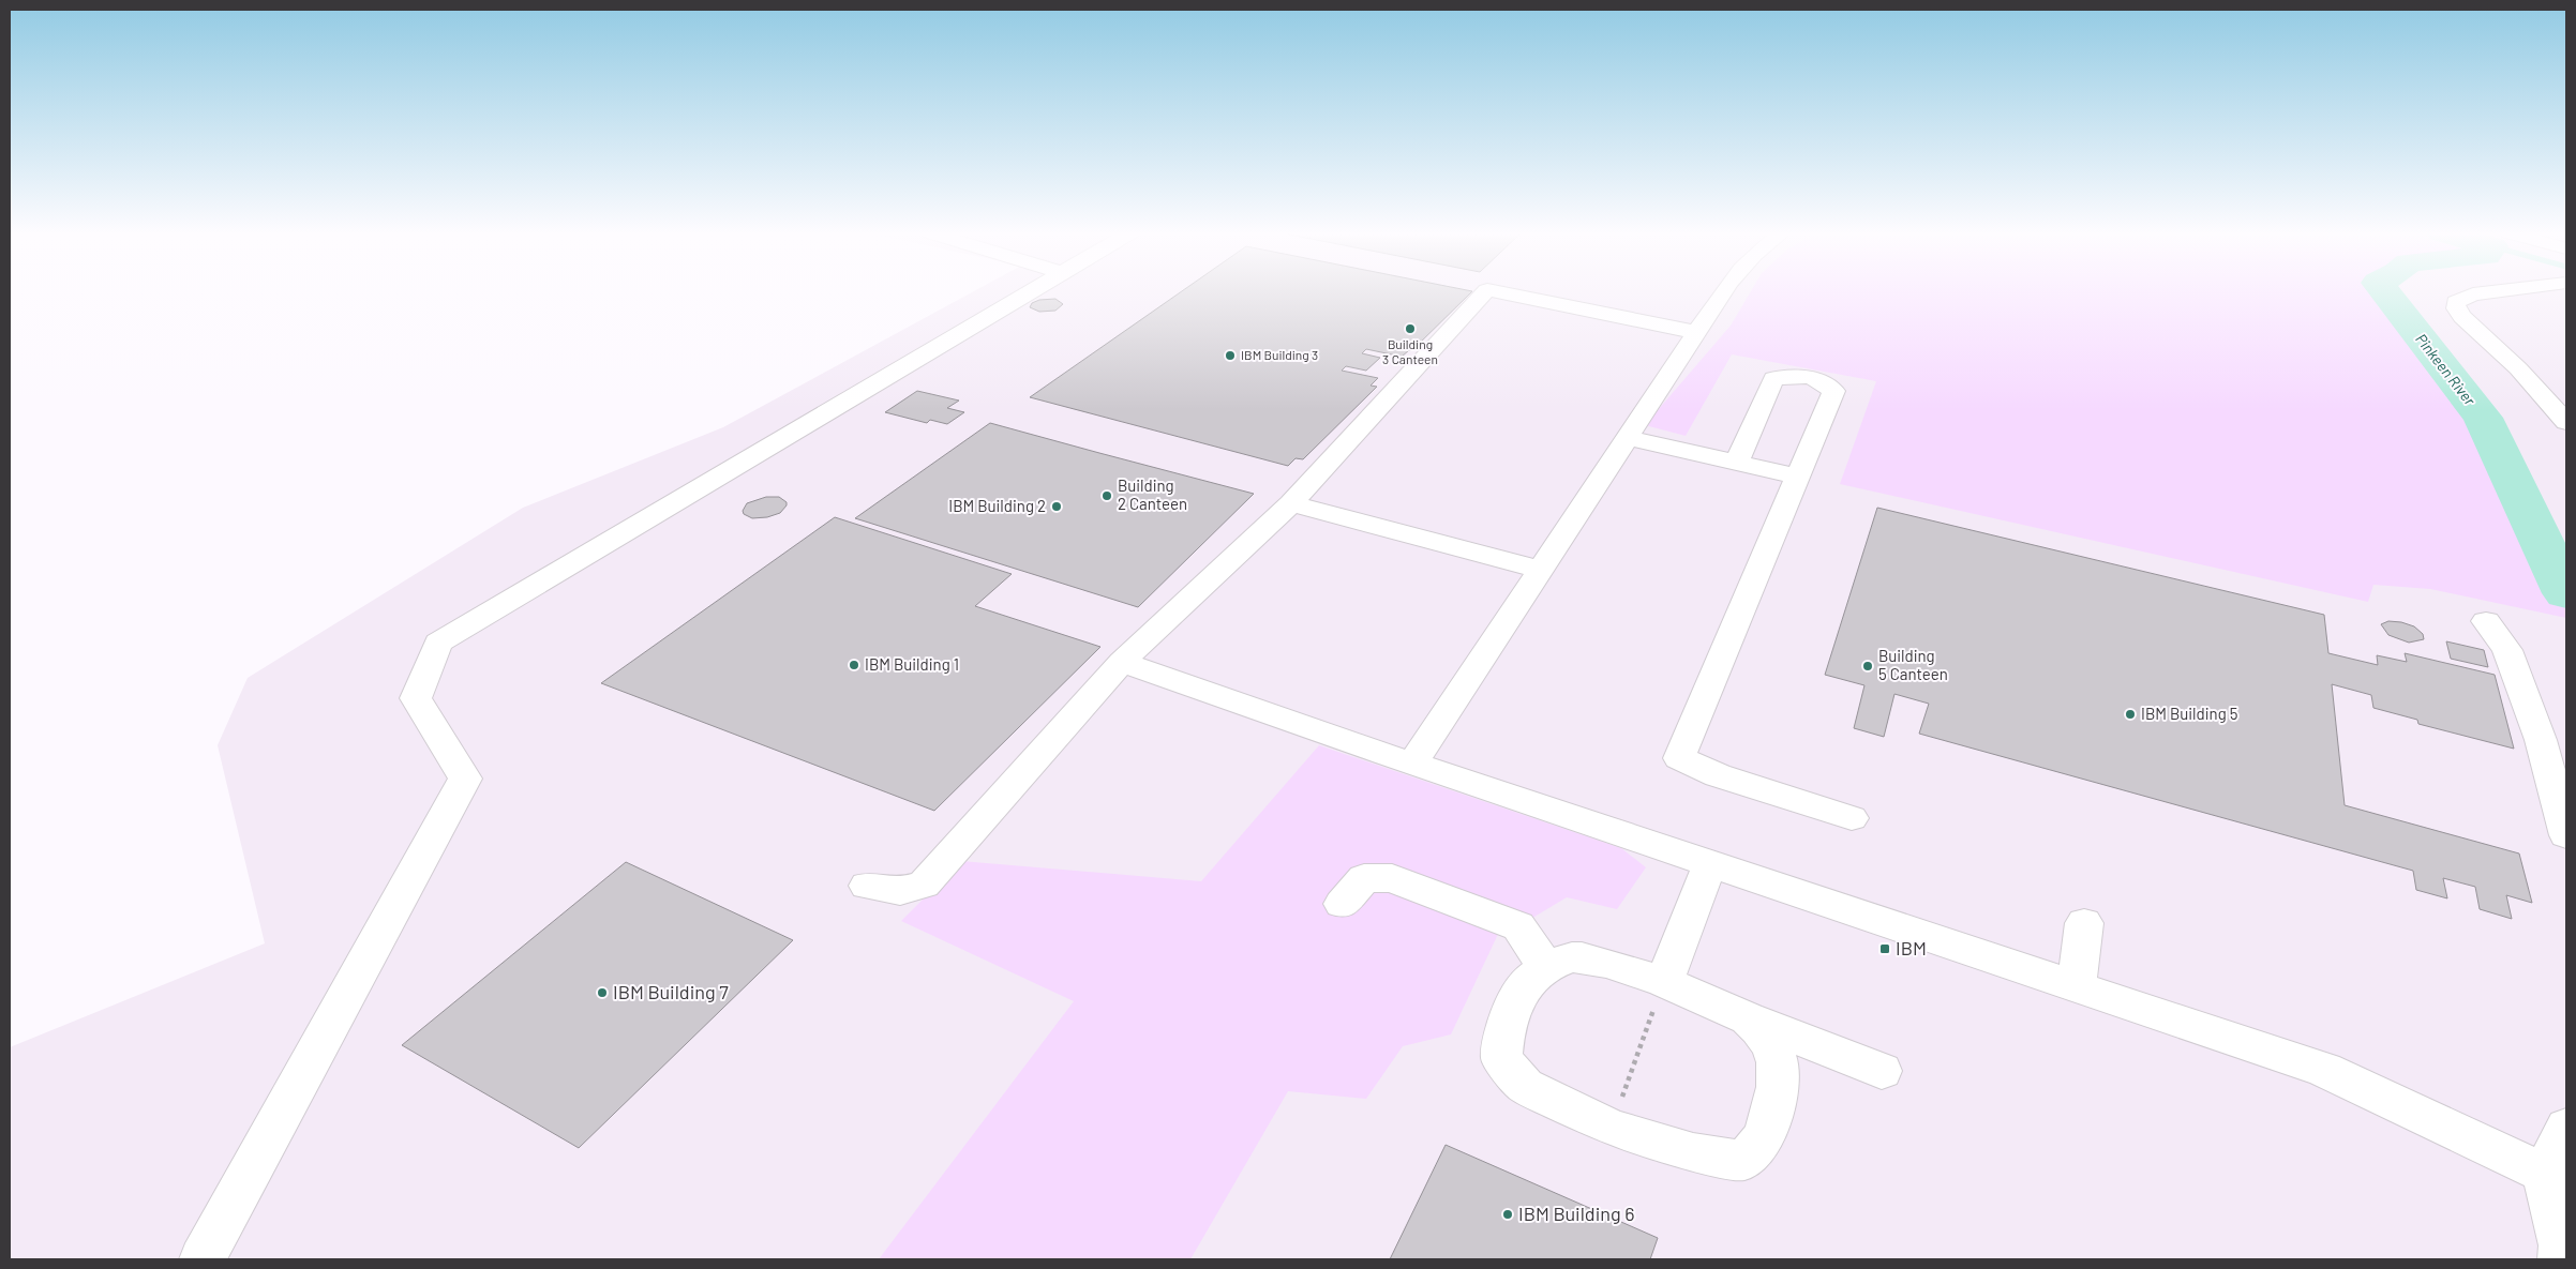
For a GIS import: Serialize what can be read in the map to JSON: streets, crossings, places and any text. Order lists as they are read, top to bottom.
{
  "water": ["Pinkeen River"],
  "places": {
    "other": [
      "Building 3 Canteen",
      "IBM Building 3",
      "Building 2 Canteen",
      "IBM Building 2",
      "IBM Building 1",
      "Building 5 Canteen",
      "IBM Building 5",
      "IBM Building 7",
      "IBM Building 6"
    ],
    "transit": ["IBM"]
  }
}
